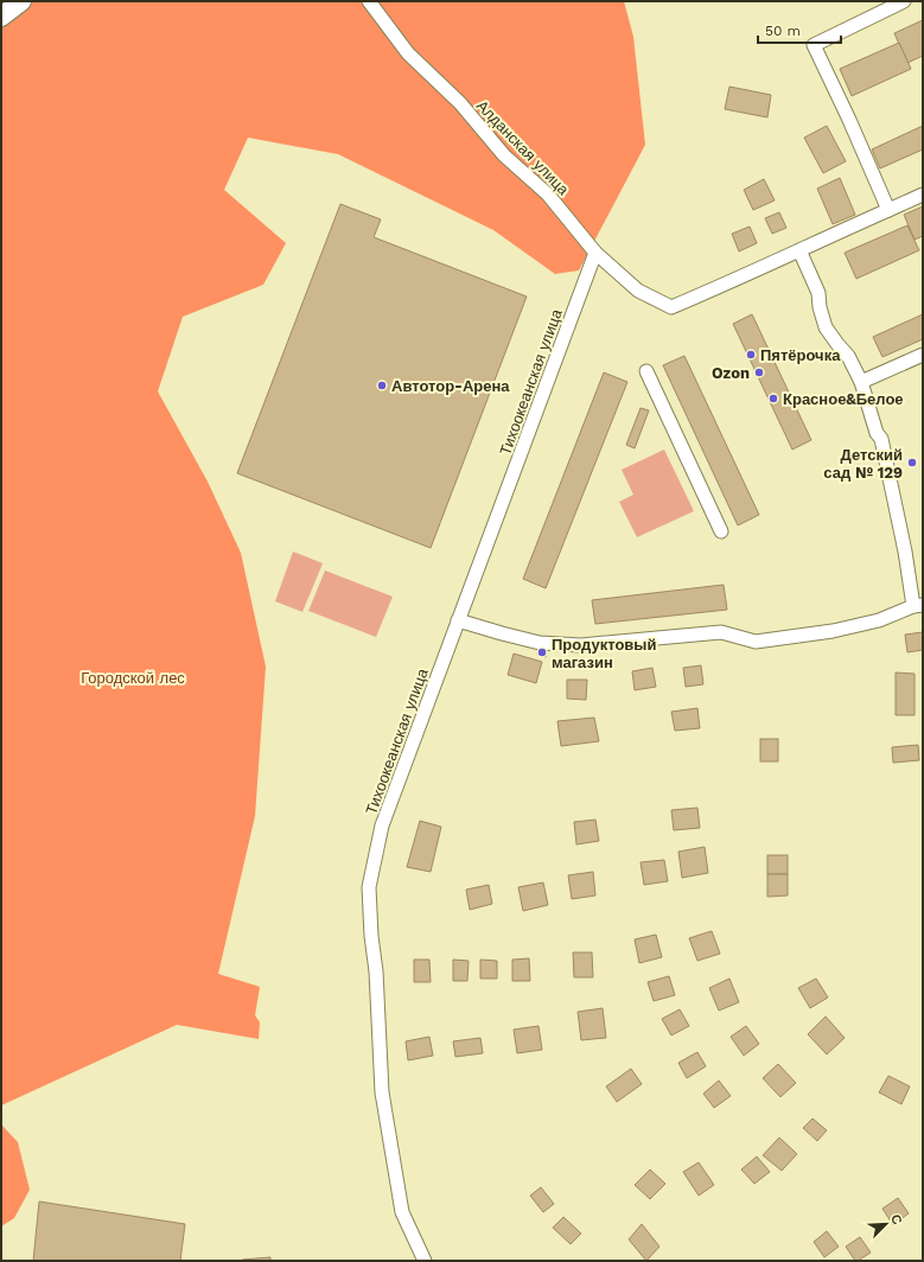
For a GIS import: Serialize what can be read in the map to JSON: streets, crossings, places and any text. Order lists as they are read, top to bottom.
{
  "streets": {
    "street": ["Алданская улица", "Тихоокеанская улица"]
  },
  "crossings": [
    ["Алданская улица", "Тихоокеанская улица"]
  ],
  "parks": ["Городской лес"],
  "places": [
    "Пятёрочка",
    "Ozon",
    "Автотор-Арена",
    "Красное&Белое",
    "Детский сад № 129",
    "Продуктовый магазин"
  ],
  "scale_bar": "50 m",
  "north": "top right"
}
